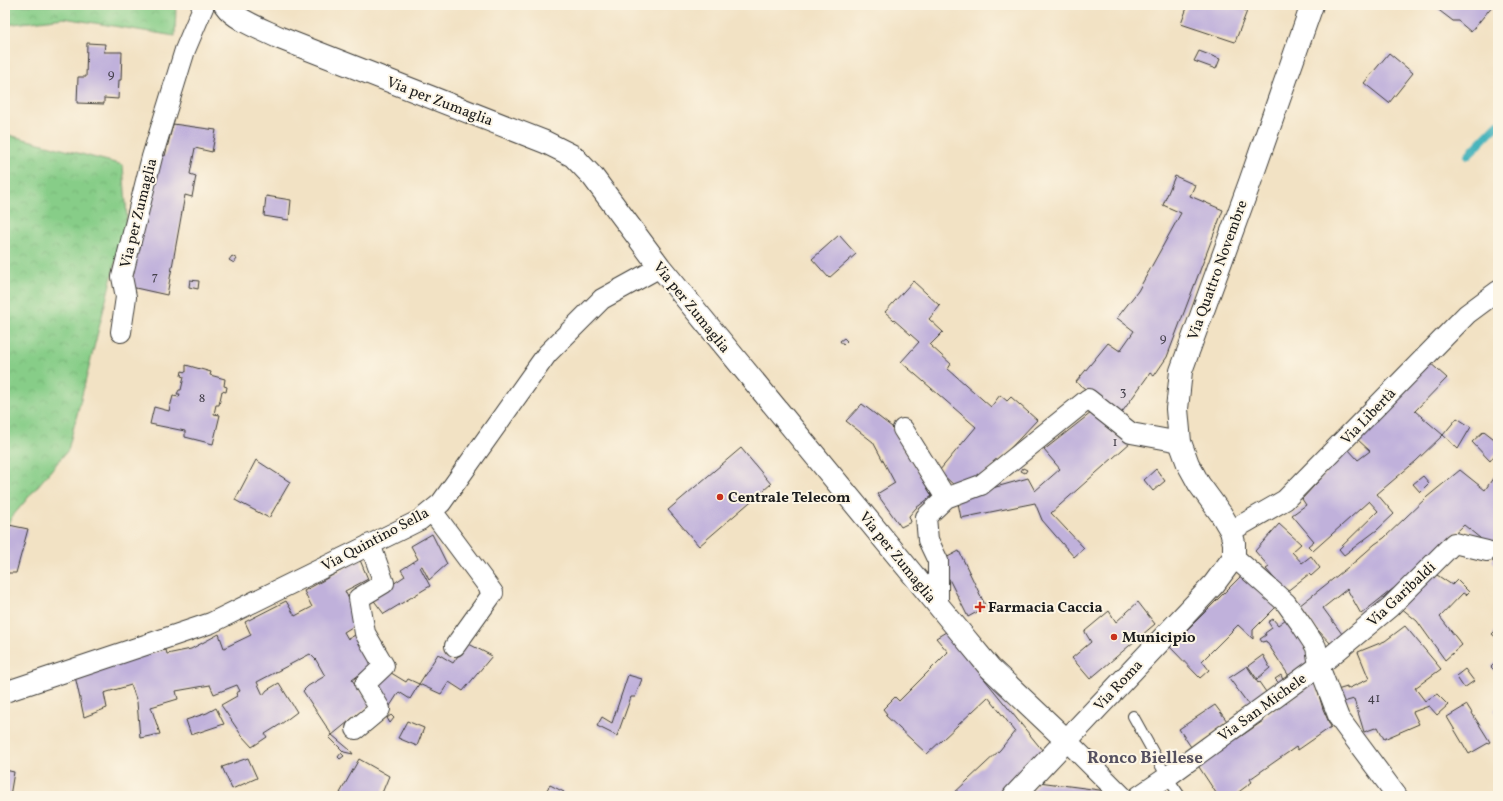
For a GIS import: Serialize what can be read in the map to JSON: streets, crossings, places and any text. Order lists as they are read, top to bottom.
{
  "streets": {
    "street": [
      "Via per Zumaglia",
      "Via Quattro Novembre",
      "Via Libertà",
      "Via Quintino Sella",
      "Via Garibaldi",
      "Via Roma",
      "Via San Michele"
    ]
  },
  "crossings": [
    ["Via per Zumaglia", "Via Quintino Sella"],
    ["Via per Zumaglia", "Via Roma"],
    ["Via Quattro Novembre", "Via Libertà"],
    ["Via Garibaldi", "Via San Michele"]
  ],
  "districts": ["Ronco Biellese"],
  "places": {
    "other": ["Centrale Telecom", "Municipio"],
    "health": ["Farmacia Caccia"]
  },
  "house_numbers": [
    "9",
    "7",
    "9",
    "3",
    "8",
    "1",
    "41"
  ]
}
